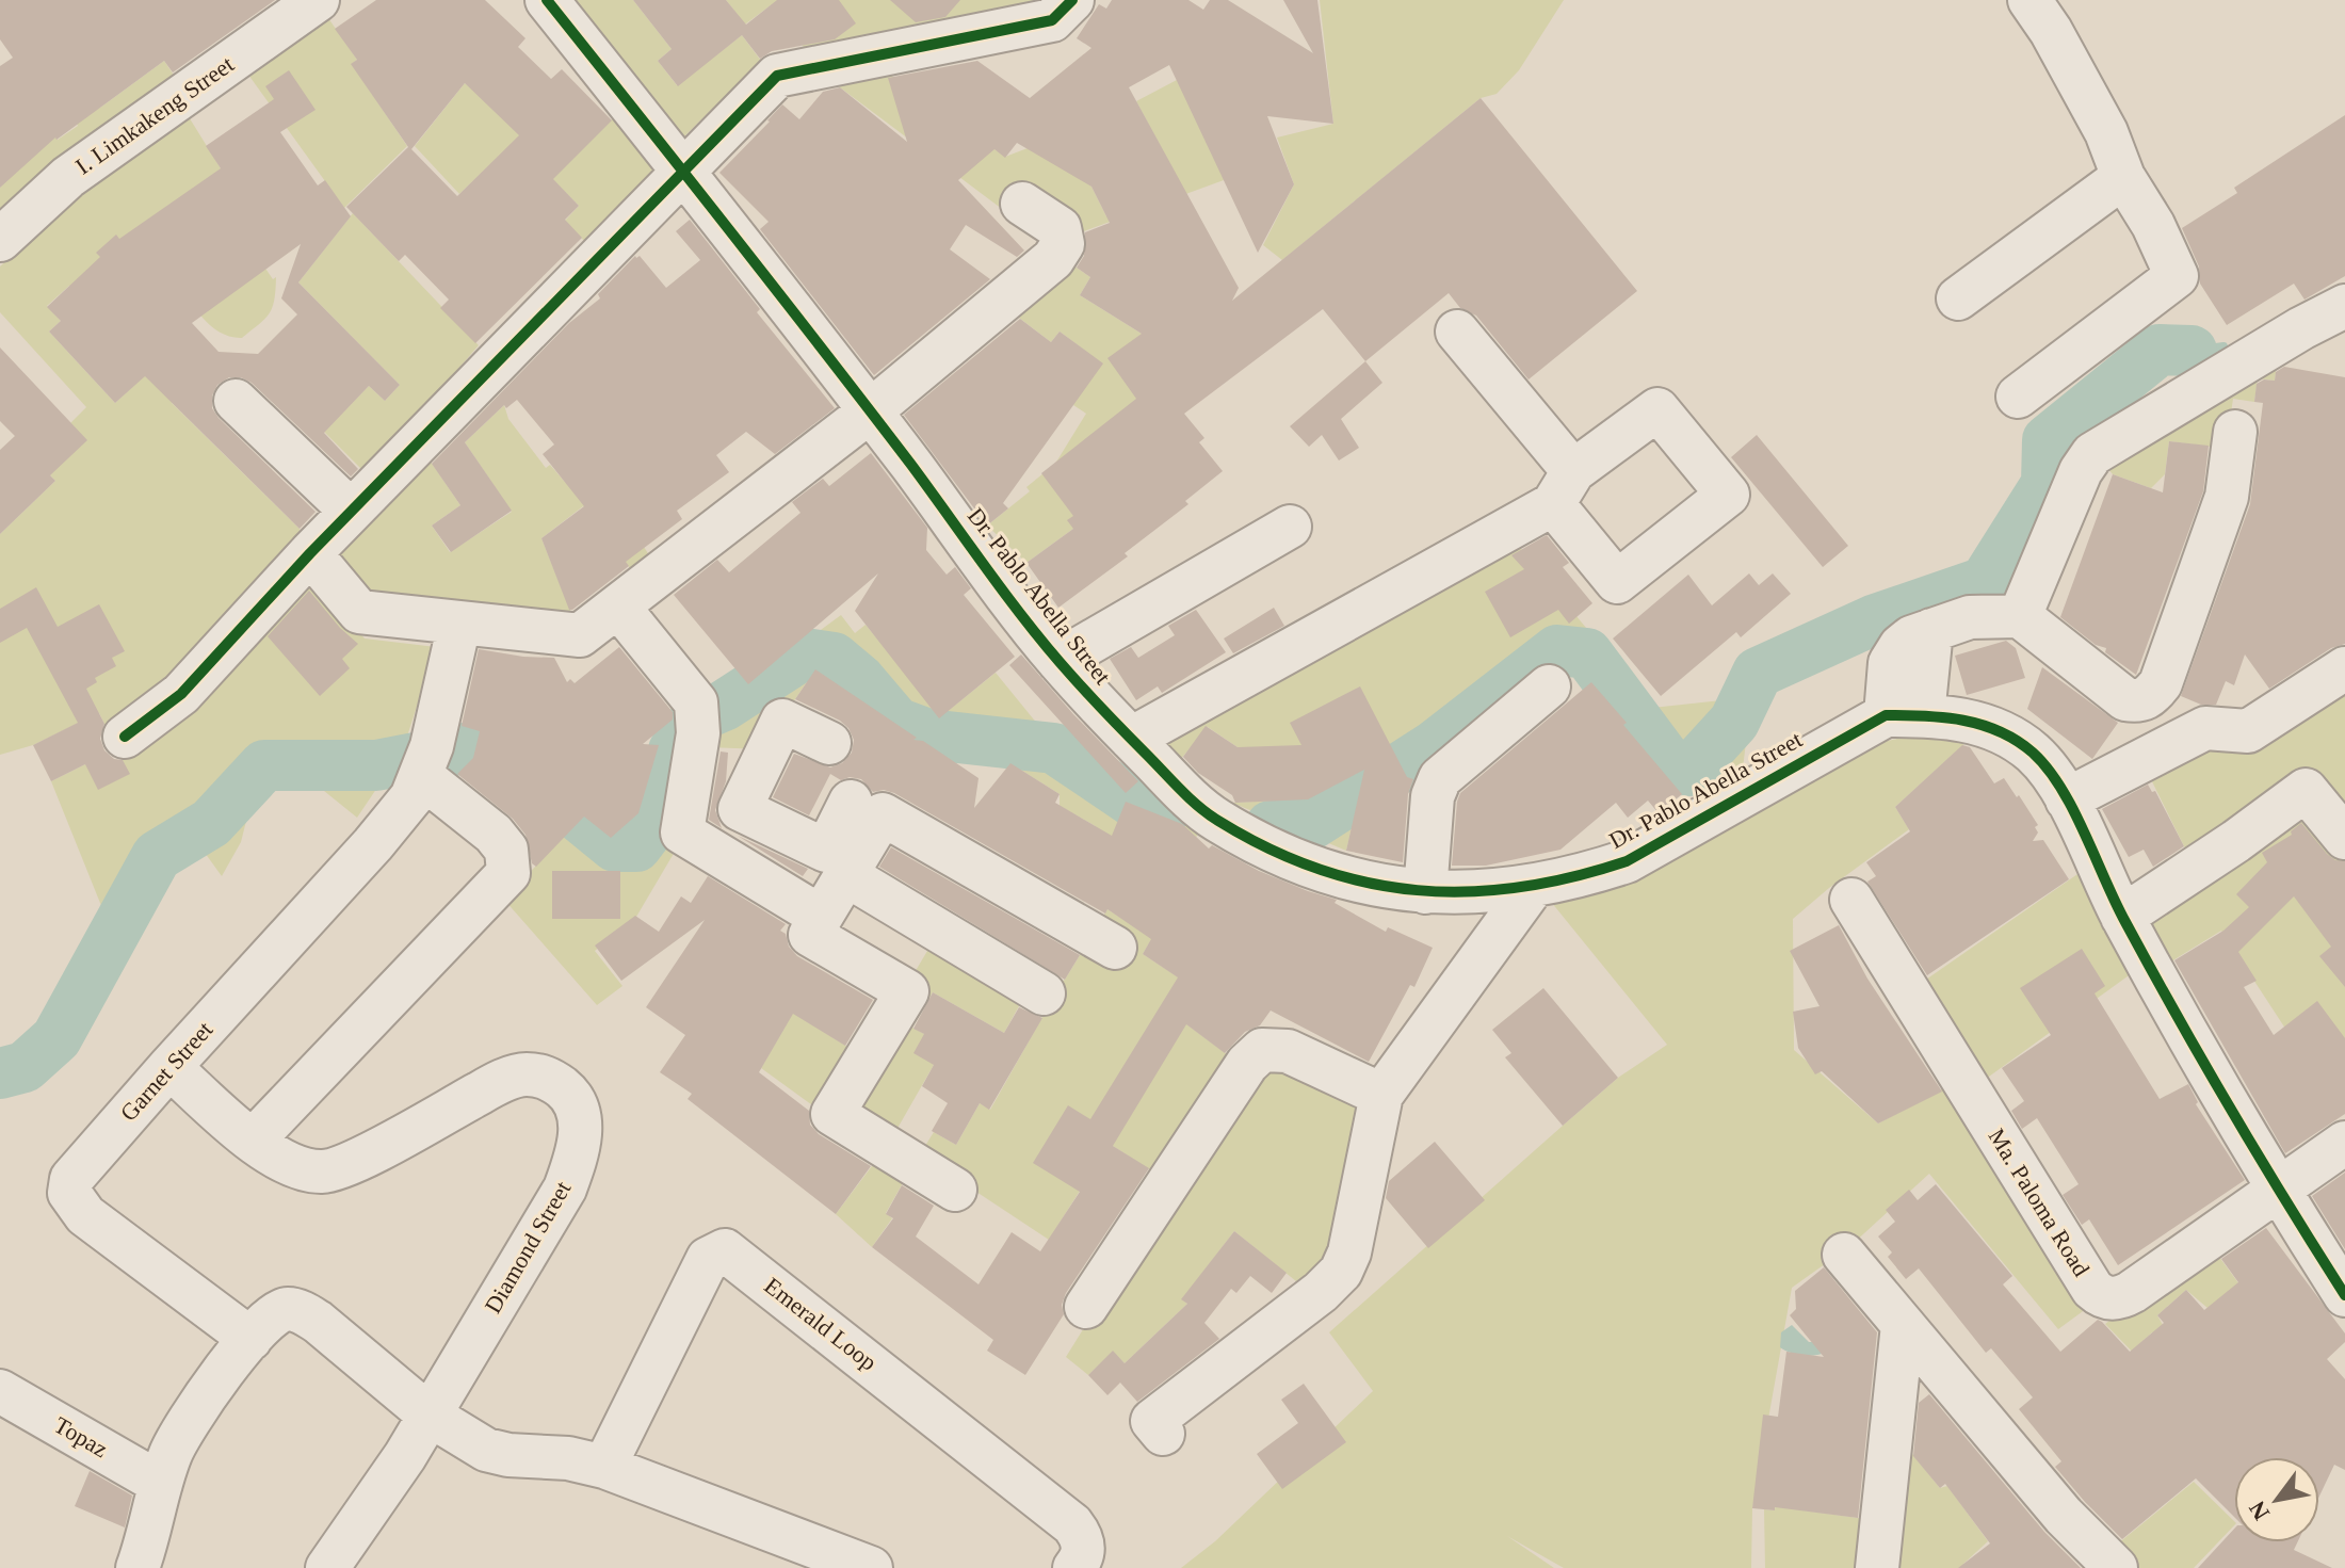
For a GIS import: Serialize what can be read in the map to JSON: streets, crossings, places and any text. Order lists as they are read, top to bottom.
{
  "streets": {
    "street": [
      "I. Limkakeng Street",
      "Dr. Pablo Abella Street",
      "Garnet Street",
      "Ma. Paloma Road",
      "Diamond Street",
      "Emerald Loop",
      "Topaz"
    ]
  },
  "crossings": [
    ["Garnet Street", "Diamond Street"]
  ],
  "north": "bottom left"
}
